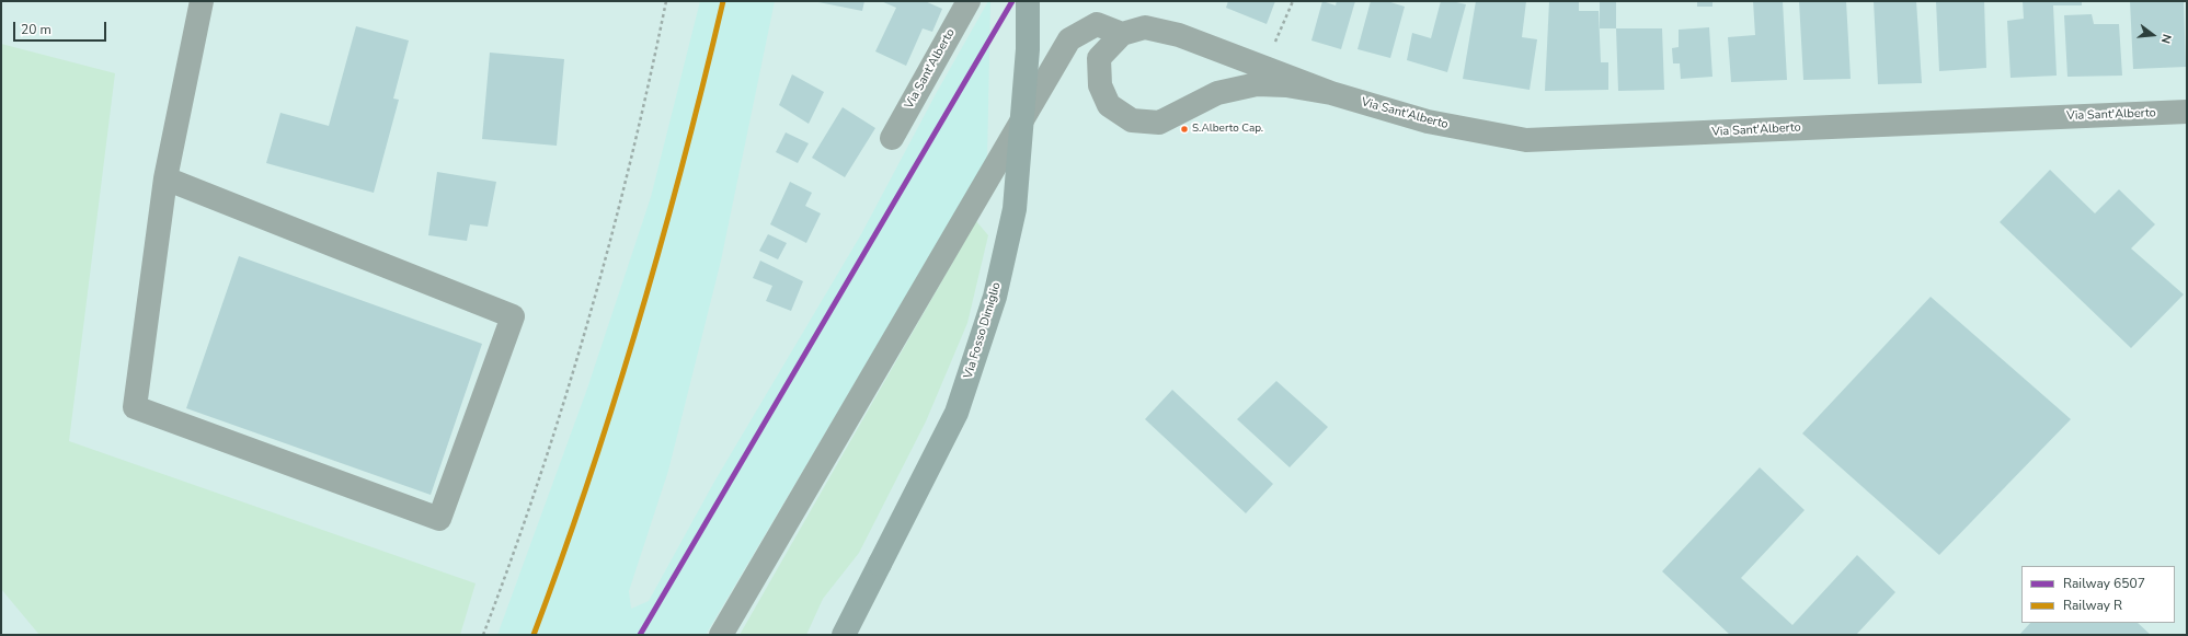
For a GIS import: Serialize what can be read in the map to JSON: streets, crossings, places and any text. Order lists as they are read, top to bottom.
{
  "streets": {
    "main road": ["Via Fosso Dimiglio"],
    "street": ["Via Sant'Alberto"]
  },
  "places": ["S.Alberto Cap."],
  "lines": ["rail line 6507", "rail line R"],
  "legend": ["Railway 6507", "Railway R"],
  "scale_bar": "20 m",
  "north": "right"
}
